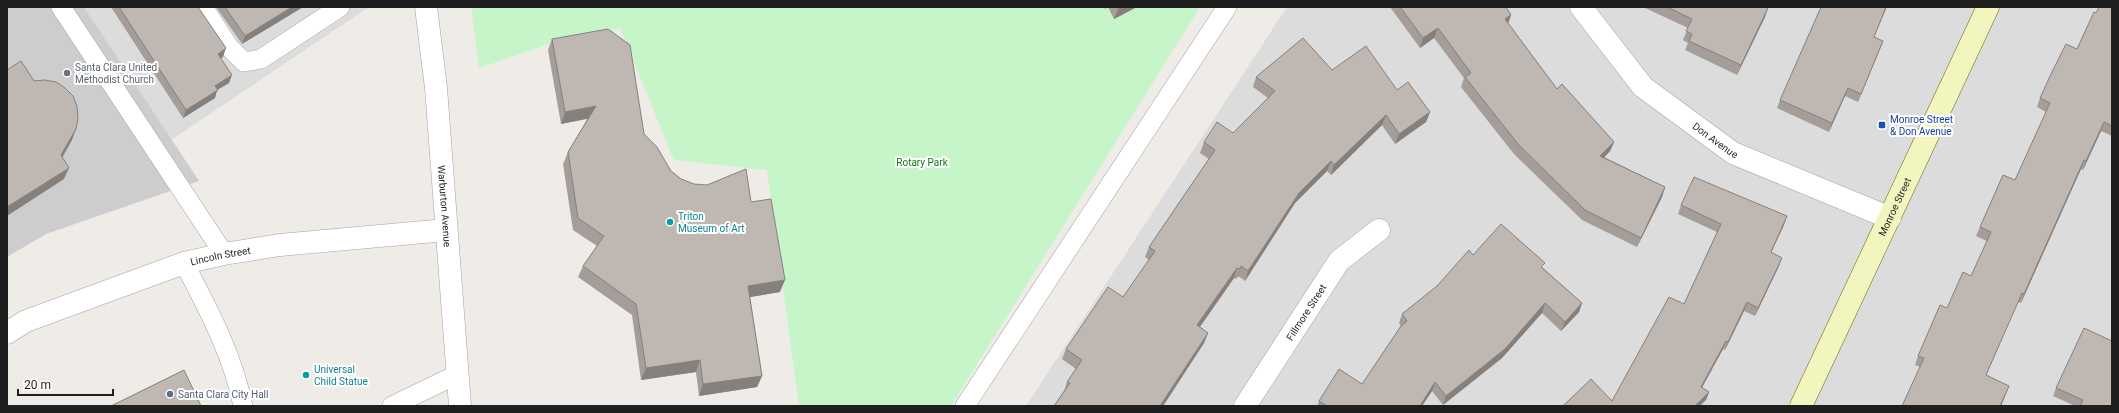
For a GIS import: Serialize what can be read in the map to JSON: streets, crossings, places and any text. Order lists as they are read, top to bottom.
{
  "streets": {
    "main road": ["Monroe Street"],
    "street": [
      "Don Avenue",
      "Warburton Avenue",
      "Lincoln Street",
      "Fillmore Street"
    ]
  },
  "crossings": [
    ["Don Avenue", "Monroe Street"],
    ["Warburton Avenue", "Lincoln Street"]
  ],
  "parks": ["Rotary Park"],
  "places": {
    "other": [
      "Santa Clara United Methodist Church",
      "Triton Museum of Art",
      "Universal Child Statue",
      "Santa Clara City Hall"
    ],
    "transit": ["Monroe Street & Don Avenue"]
  },
  "scale_bar": "20 m"
}
